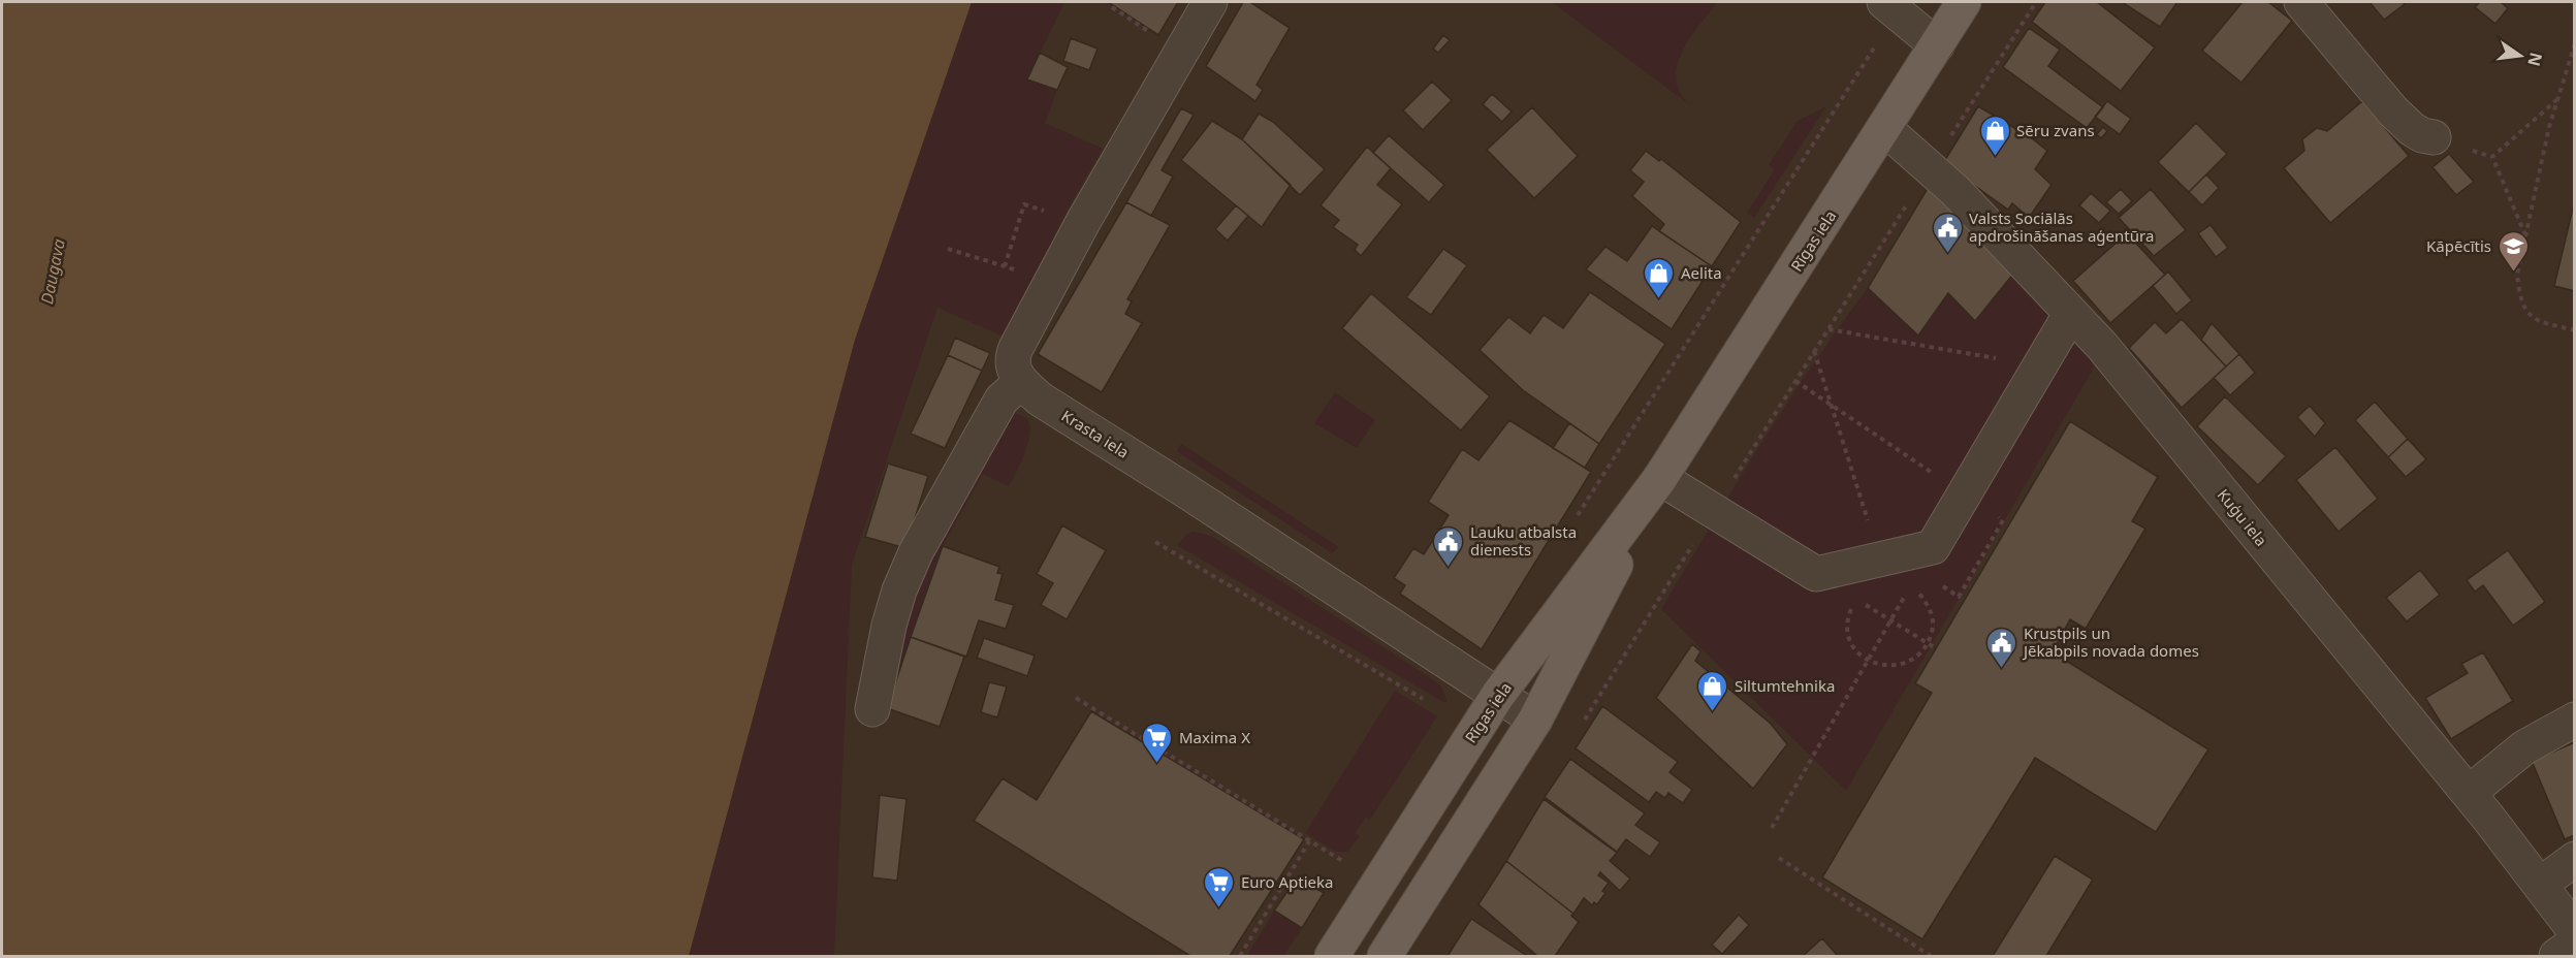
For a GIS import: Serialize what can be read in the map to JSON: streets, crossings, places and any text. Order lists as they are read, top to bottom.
{
  "streets": {
    "main road": ["Rīgas iela"],
    "street": ["Krasta iela", "Kuģu iela"]
  },
  "crossings": [
    ["Rīgas iela", "Krasta iela"],
    ["Rīgas iela", "Kuģu iela"]
  ],
  "water": ["Daugava"],
  "places": {
    "shop": ["Sēru zvans", "Aelita", "Siltumtehnika"],
    "public building": ["Valsts Sociālās apdrošināšanas aģentūra", "Lauku atbalsta dienests", "Krustpils un Jēkabpils novada domes"],
    "school or university": ["Kāpēcītis"],
    "supermarket": ["Maxima X", "Euro Aptieka"]
  },
  "north": "right"
}
